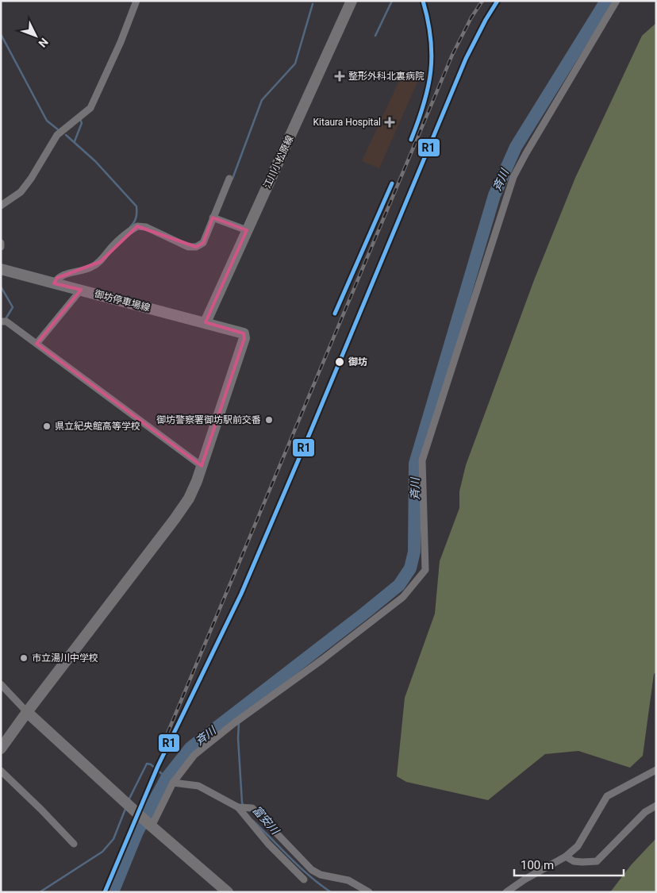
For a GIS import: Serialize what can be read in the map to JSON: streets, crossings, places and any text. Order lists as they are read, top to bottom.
{
  "streets": {
    "street": ["江川小松原線", "御坊停車場線"]
  },
  "crossings": [
    ["江川小松原線", "御坊停車場線"]
  ],
  "water": ["斉川", "富安川"],
  "places": {
    "health": ["整形外科北裏病院", "Kitaura Hospital"],
    "other": [
      "御坊",
      "御坊警察署御坊駅前交番",
      "県立紀央館高等学校",
      "市立湯川中学校"
    ]
  },
  "lines": ["transit line R1"],
  "scale_bar": "100 m",
  "north": "bottom right"
}
